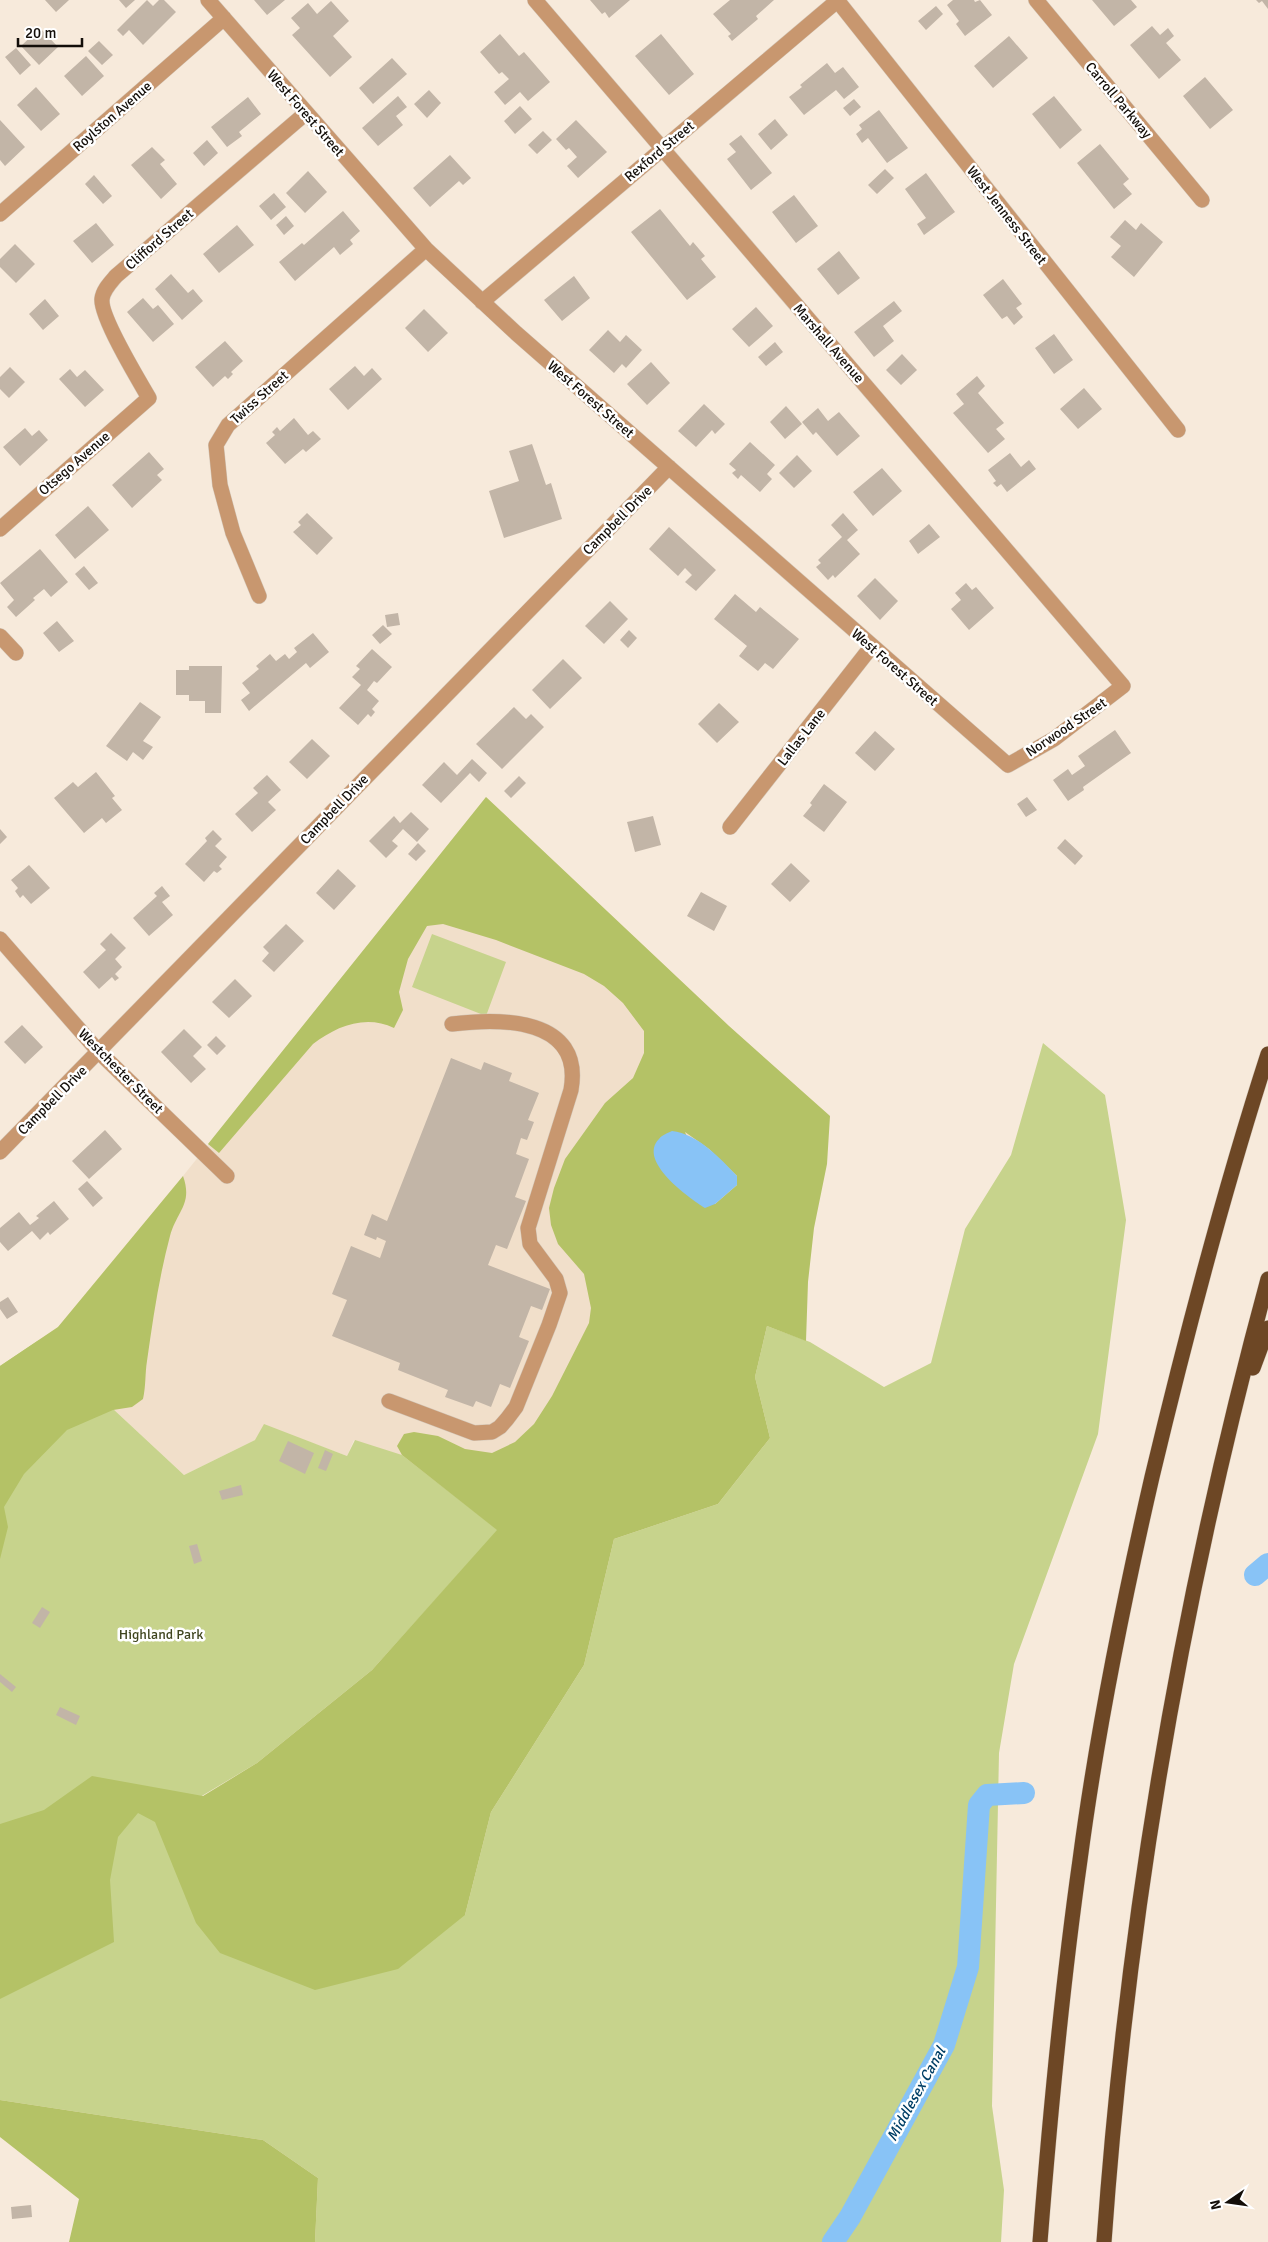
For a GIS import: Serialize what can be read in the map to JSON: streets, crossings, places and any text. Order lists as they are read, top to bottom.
{
  "streets": {
    "street": [
      "Carroll Parkway",
      "West Forest Street",
      "Roylston Avenue",
      "Rexford Street",
      "West Jenness Street",
      "Clifford Street",
      "Marshall Avenue",
      "Twiss Street",
      "Otsego Avenue",
      "Campbell Drive",
      "Norwood Street",
      "Lallas Lane",
      "Westchester Street"
    ]
  },
  "crossings": [
    ["West Forest Street", "Roylston Avenue"],
    ["West Forest Street", "Rexford Street"],
    ["West Forest Street", "Clifford Street"],
    ["West Forest Street", "Twiss Street"],
    ["West Forest Street", "Campbell Drive"],
    ["West Forest Street", "Norwood Street"],
    ["West Forest Street", "Lallas Lane"],
    ["Rexford Street", "West Jenness Street"],
    ["Rexford Street", "Marshall Avenue"],
    ["Clifford Street", "Otsego Avenue"],
    ["Marshall Avenue", "Norwood Street"],
    ["Campbell Drive", "Westchester Street"]
  ],
  "water": ["Middlesex Canal"],
  "parks": ["Highland Park"],
  "scale_bar": "20 m",
  "north": "left"
}
